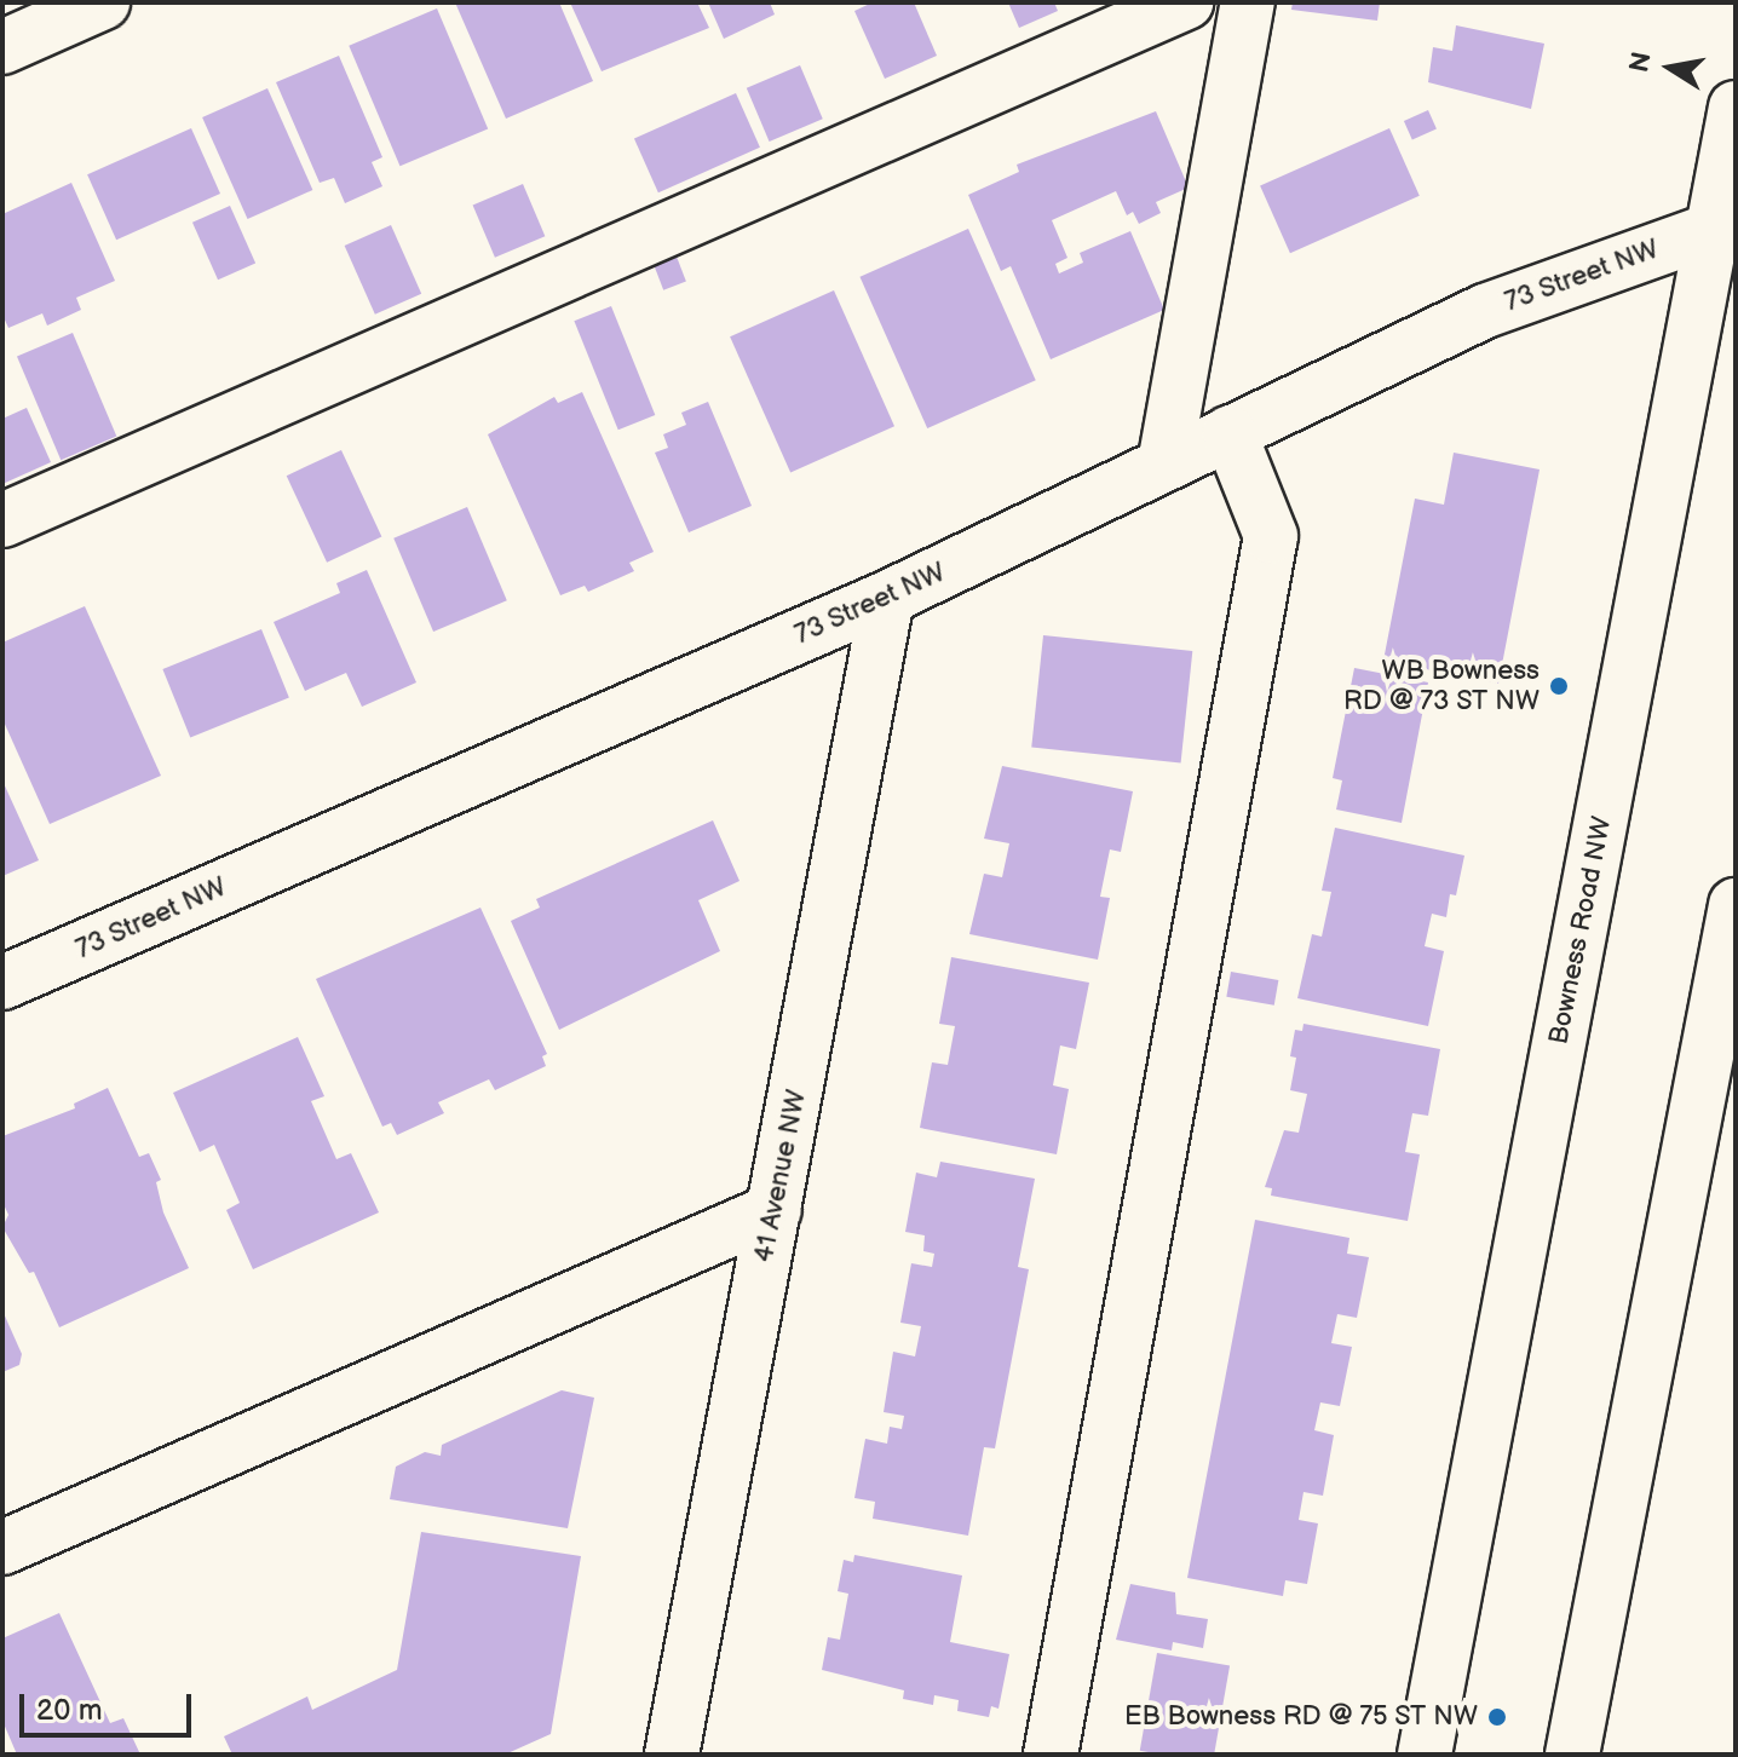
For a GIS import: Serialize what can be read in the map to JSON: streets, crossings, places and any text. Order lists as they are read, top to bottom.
{
  "streets": {
    "street": ["73 Street NW", "Bowness Road NW", "41 Avenue NW"]
  },
  "crossings": [
    ["73 Street NW", "Bowness Road NW"],
    ["73 Street NW", "41 Avenue NW"]
  ],
  "places": ["WB Bowness RD @ 73 ST NW", "EB Bowness RD @ 75 ST NW"],
  "scale_bar": "20 m",
  "north": "left"
}
